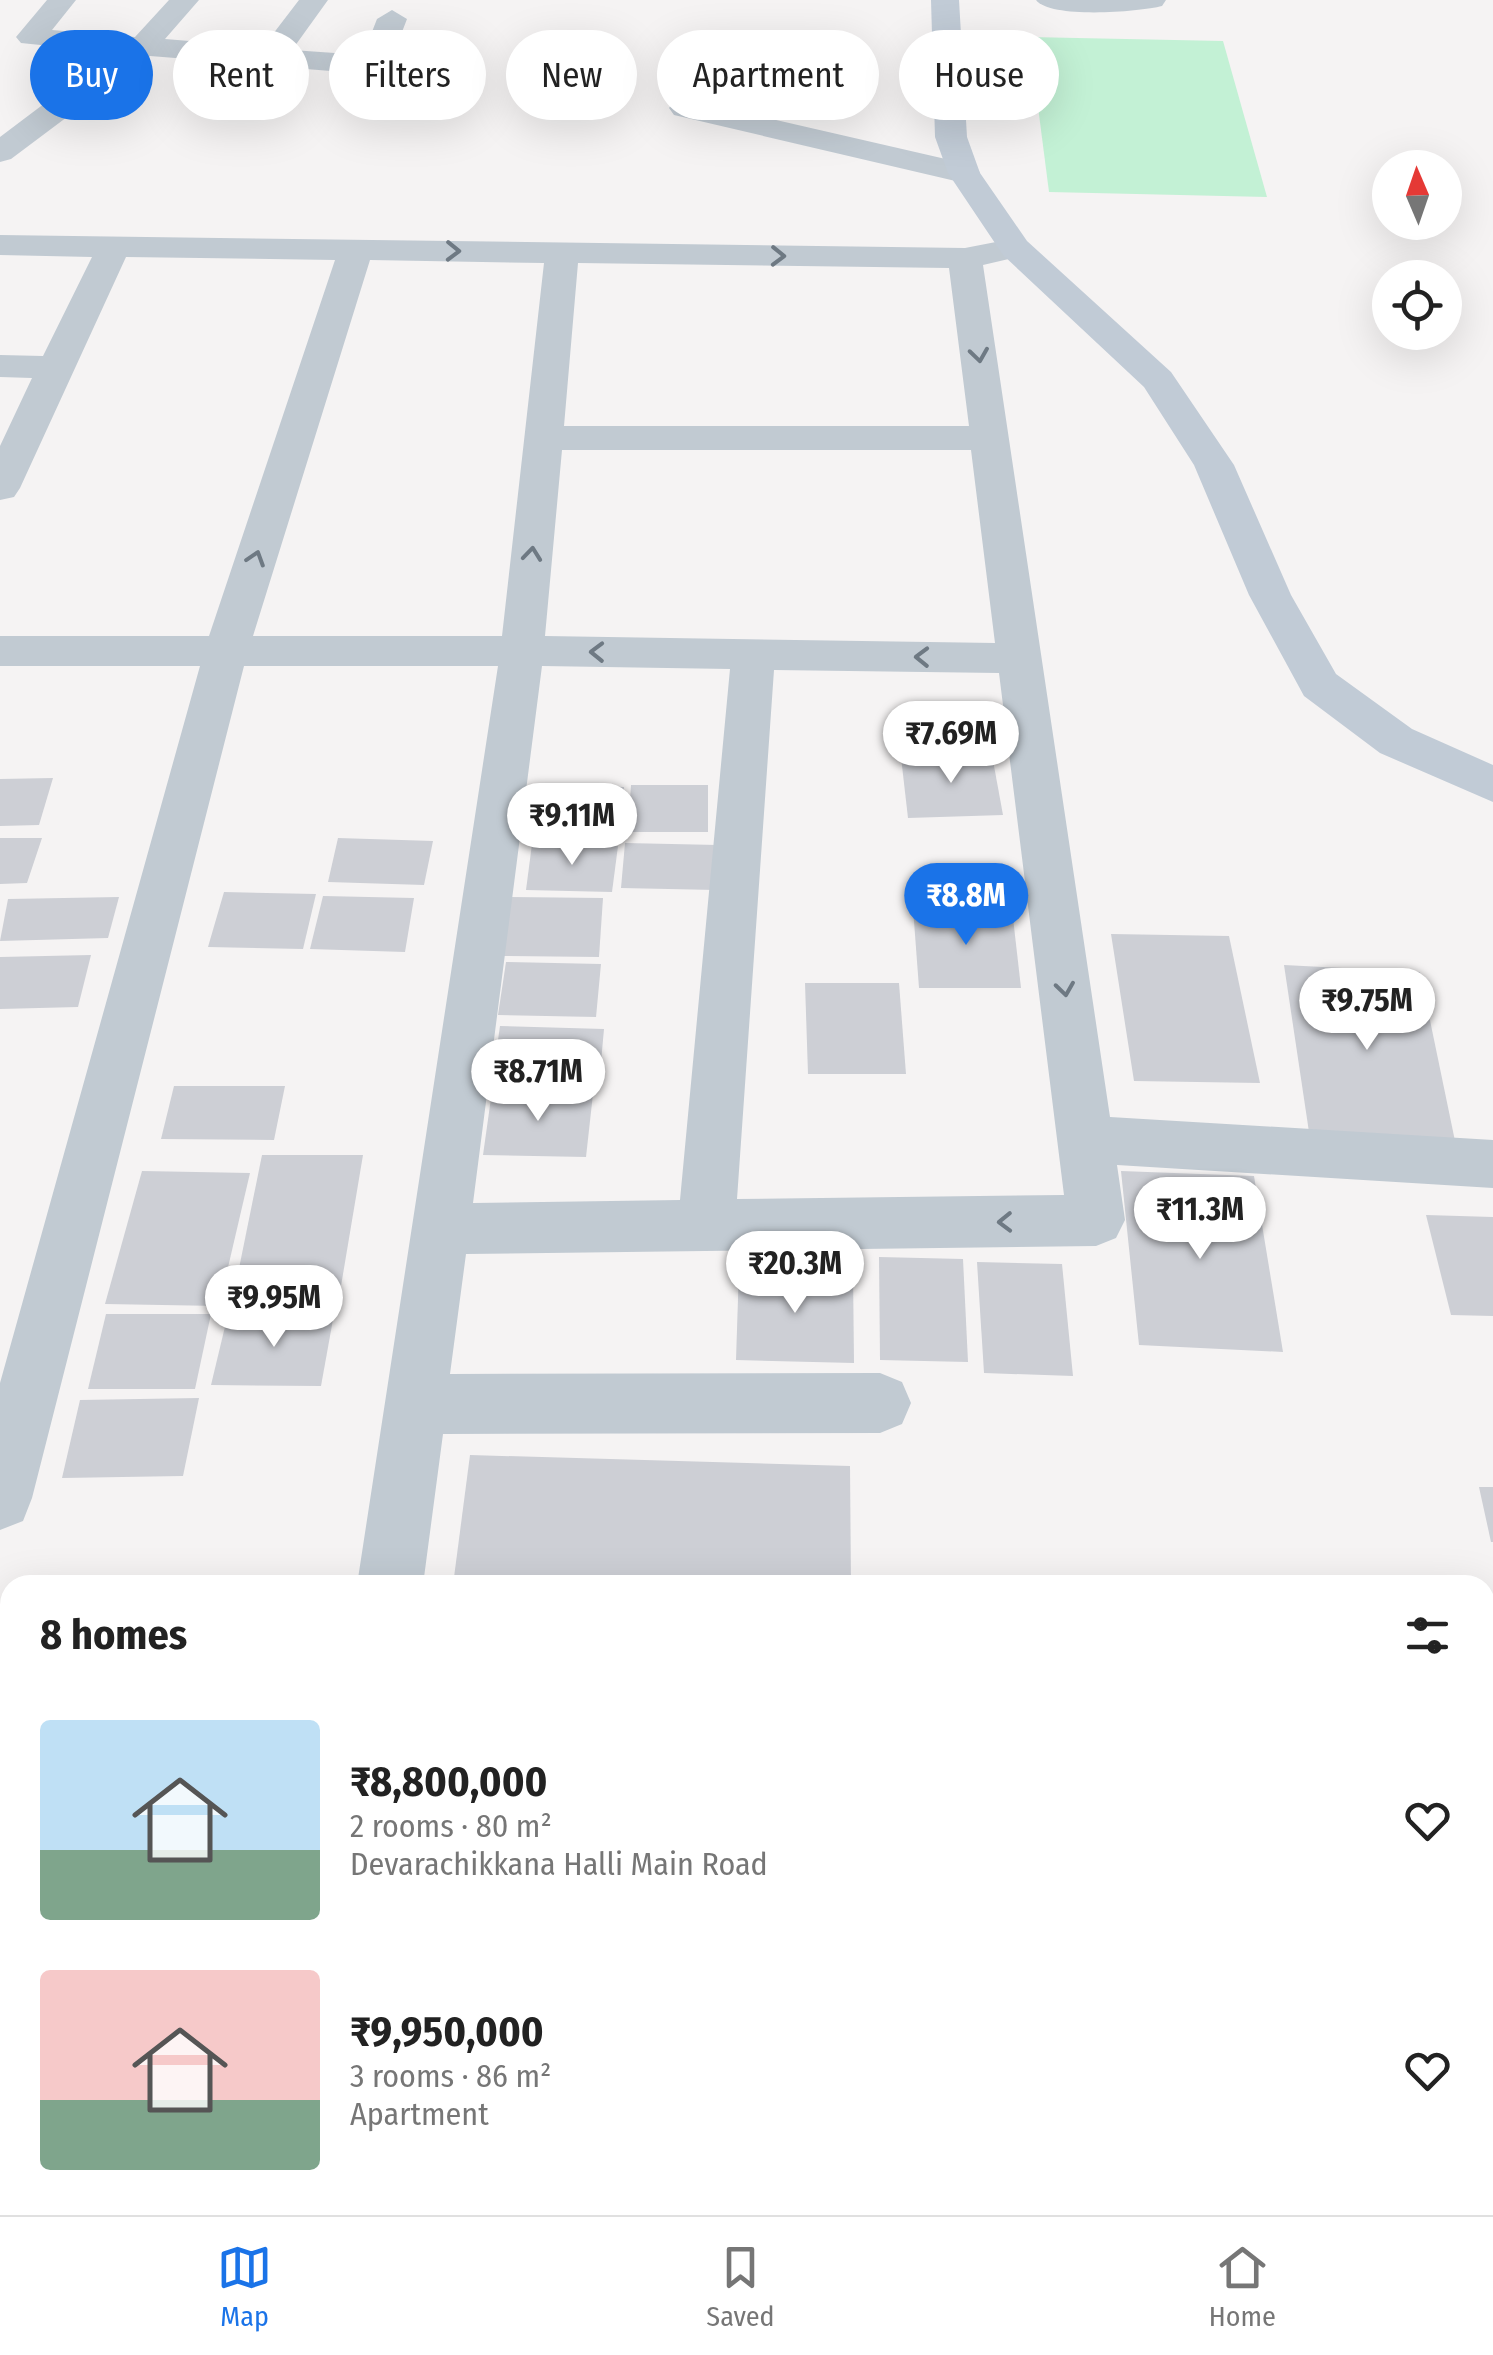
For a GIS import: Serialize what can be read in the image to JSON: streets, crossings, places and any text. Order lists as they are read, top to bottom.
{
  "north": "top",
  "page": {
    "chip": [
      "Buy",
      "Rent",
      "Filters",
      "New",
      "Apartment",
      "House"
    ],
    "price": [
      "₹7.69M",
      "₹9.11M",
      "₹8.8M",
      "₹9.75M",
      "₹8.71M",
      "₹11.3M",
      "₹20.3M",
      "₹9.95M"
    ],
    "heading": "8 homes",
    "list": [
      {
        "name": "₹8,800,000",
        "note": "2 rooms · 80 m² · Devarachikkana Halli Main Road"
      },
      {
        "name": "₹9,950,000",
        "note": "3 rooms · 86 m² · Apartment"
      }
    ],
    "tabs": ["Map", "Saved", "Home"]
  }
}
